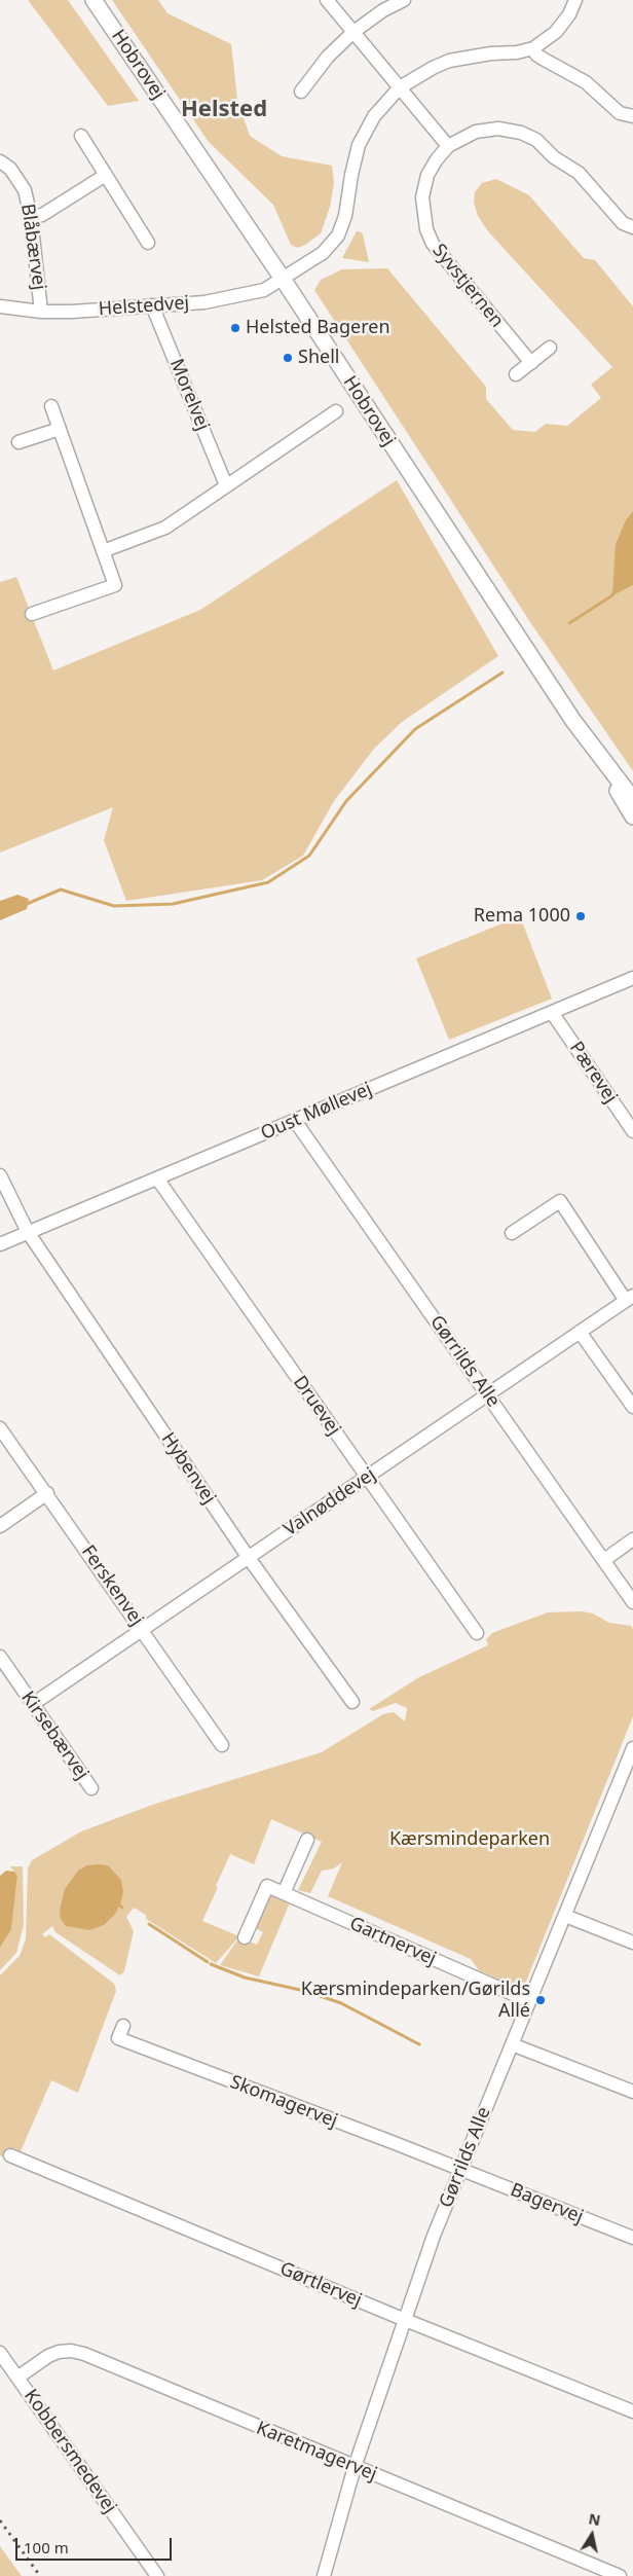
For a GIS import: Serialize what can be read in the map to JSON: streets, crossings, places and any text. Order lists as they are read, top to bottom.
{
  "streets": {
    "main road": ["Hobrovej"],
    "street": [
      "Blåbærvej",
      "Syvstjernen",
      "Helstedvej",
      "Morelvej",
      "Pærevej",
      "Oust Møllevej",
      "Gørrilds Alle",
      "Druevej",
      "Hybenvej",
      "Valnøddevej",
      "Ferskenvej",
      "Kirsebærvej",
      "Gartnervej",
      "Skomagervej",
      "Bagervej",
      "Gørtlervej",
      "Kobbersmedevej",
      "Karetmagervej"
    ]
  },
  "crossings": [
    ["Hobrovej", "Helstedvej"],
    ["Blåbærvej", "Helstedvej"],
    ["Helstedvej", "Morelvej"],
    ["Pærevej", "Oust Møllevej"],
    ["Oust Møllevej", "Gørrilds Alle"],
    ["Oust Møllevej", "Druevej"],
    ["Oust Møllevej", "Hybenvej"],
    ["Gørrilds Alle", "Valnøddevej"],
    ["Gørrilds Alle", "Gartnervej"],
    ["Gørrilds Alle", "Skomagervej"],
    ["Gørrilds Alle", "Bagervej"],
    ["Gørrilds Alle", "Gørtlervej"],
    ["Gørrilds Alle", "Karetmagervej"],
    ["Druevej", "Valnøddevej"],
    ["Hybenvej", "Valnøddevej"],
    ["Valnøddevej", "Ferskenvej"],
    ["Valnøddevej", "Kirsebærvej"],
    ["Skomagervej", "Bagervej"],
    ["Kobbersmedevej", "Karetmagervej"]
  ],
  "districts": ["Helsted"],
  "parks": ["Kærsmindeparken"],
  "places": [
    "Helsted Bageren",
    "Shell",
    "Rema 1000",
    "Kærsmindeparken/Gørilds Allé"
  ],
  "scale_bar": "100 m",
  "north": "top"
}
